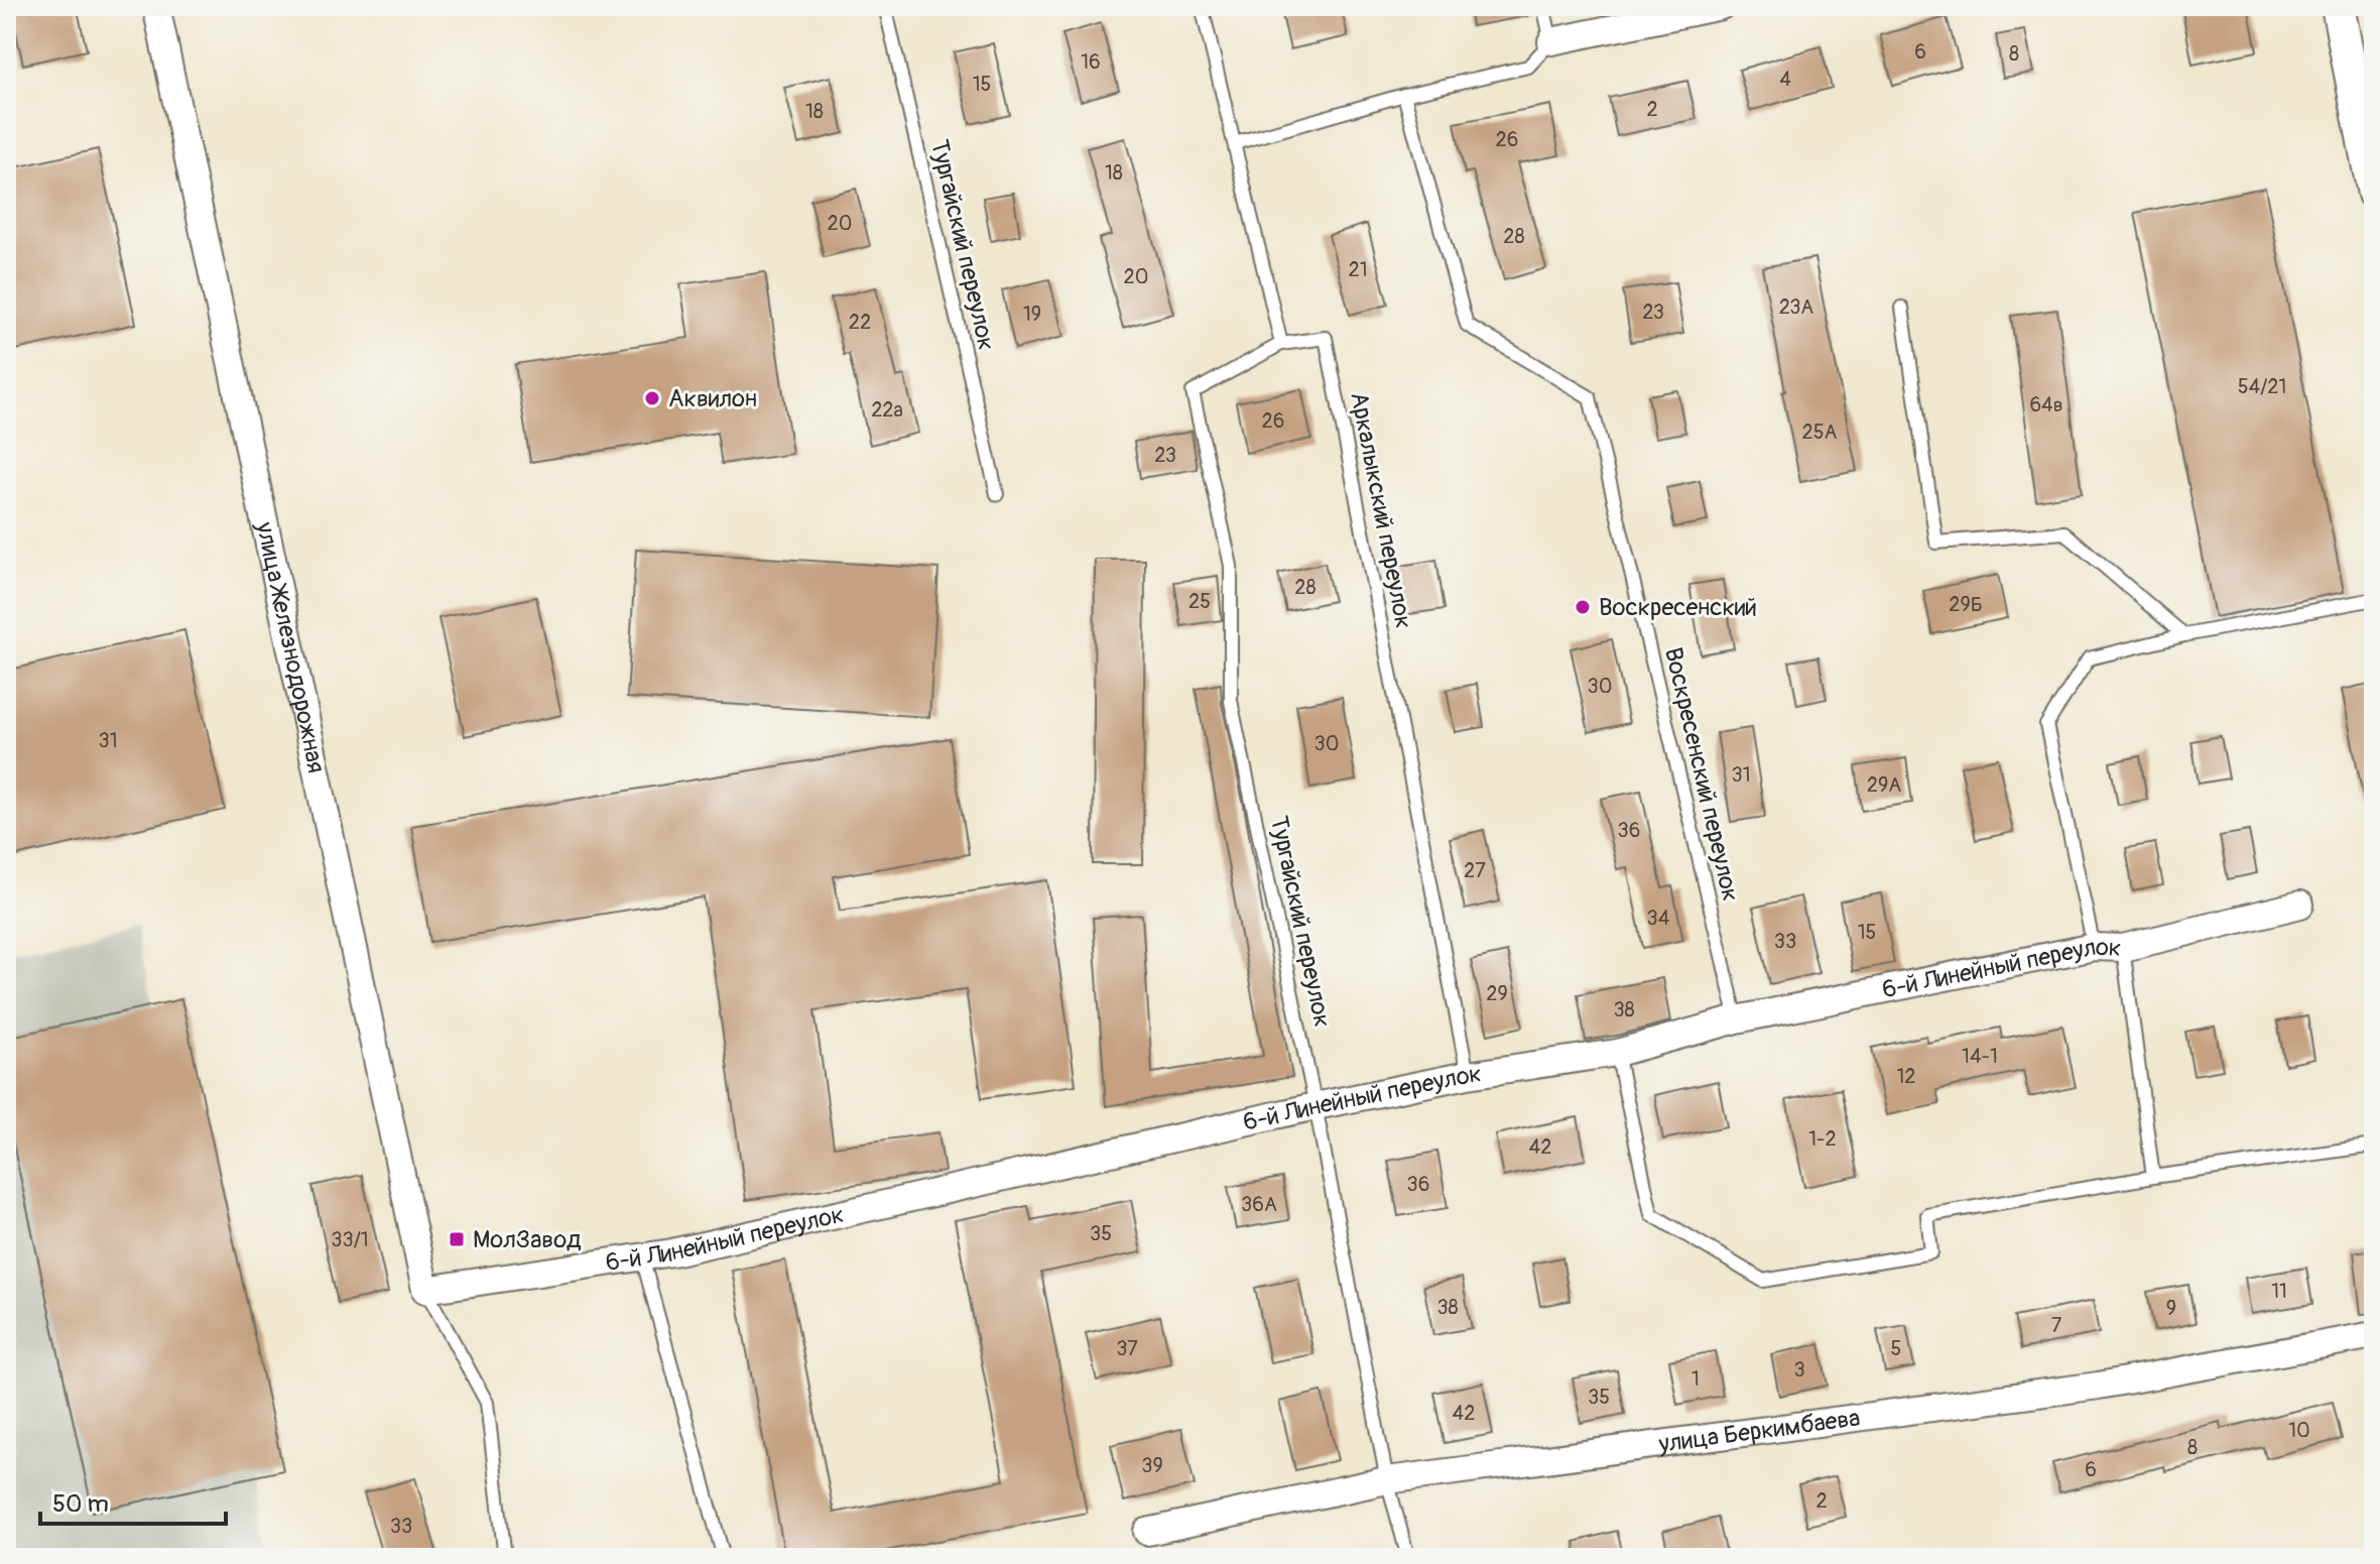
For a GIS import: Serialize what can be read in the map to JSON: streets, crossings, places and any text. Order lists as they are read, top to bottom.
{
  "streets": {
    "street": ["улица Железнодорожная", "6-й Линейный переулок", "улица Беркимбаева"],
    "lane": ["Тургайский переулок", "Аркалыкский переулок", "Воскресенский переулок"]
  },
  "crossings": [
    ["Тургайский переулок", "Аркалыкский переулок"],
    ["Тургайский переулок", "6-й Линейный переулок"],
    ["Тургайский переулок", "улица Беркимбаева"],
    ["Аркалыкский переулок", "6-й Линейный переулок"],
    ["улица Железнодорожная", "6-й Линейный переулок"],
    ["Воскресенский переулок", "6-й Линейный переулок"]
  ],
  "places": {
    "other": ["Аквилон", "Воскресенский"],
    "transit": ["МолЗавод"]
  },
  "house_numbers": [
    "6",
    "8",
    "16",
    "4",
    "15",
    "2",
    "18",
    "26",
    "18",
    "20",
    "28",
    "21",
    "20",
    "23А",
    "23",
    "19",
    "22",
    "54/21",
    "64в",
    "22а",
    "26",
    "25А",
    "23",
    "28",
    "25",
    "29Б",
    "30",
    "31",
    "30",
    "31",
    "29А",
    "36",
    "27",
    "34",
    "15",
    "33",
    "29",
    "38",
    "14-1",
    "12",
    "1-2",
    "42",
    "36",
    "36А",
    "35",
    "33/1",
    "11",
    "38",
    "9",
    "7",
    "37",
    "5",
    "3",
    "1",
    "35",
    "42",
    "10",
    "8",
    "39",
    "6",
    "2",
    "33"
  ],
  "scale_bar": "50 m"
}
